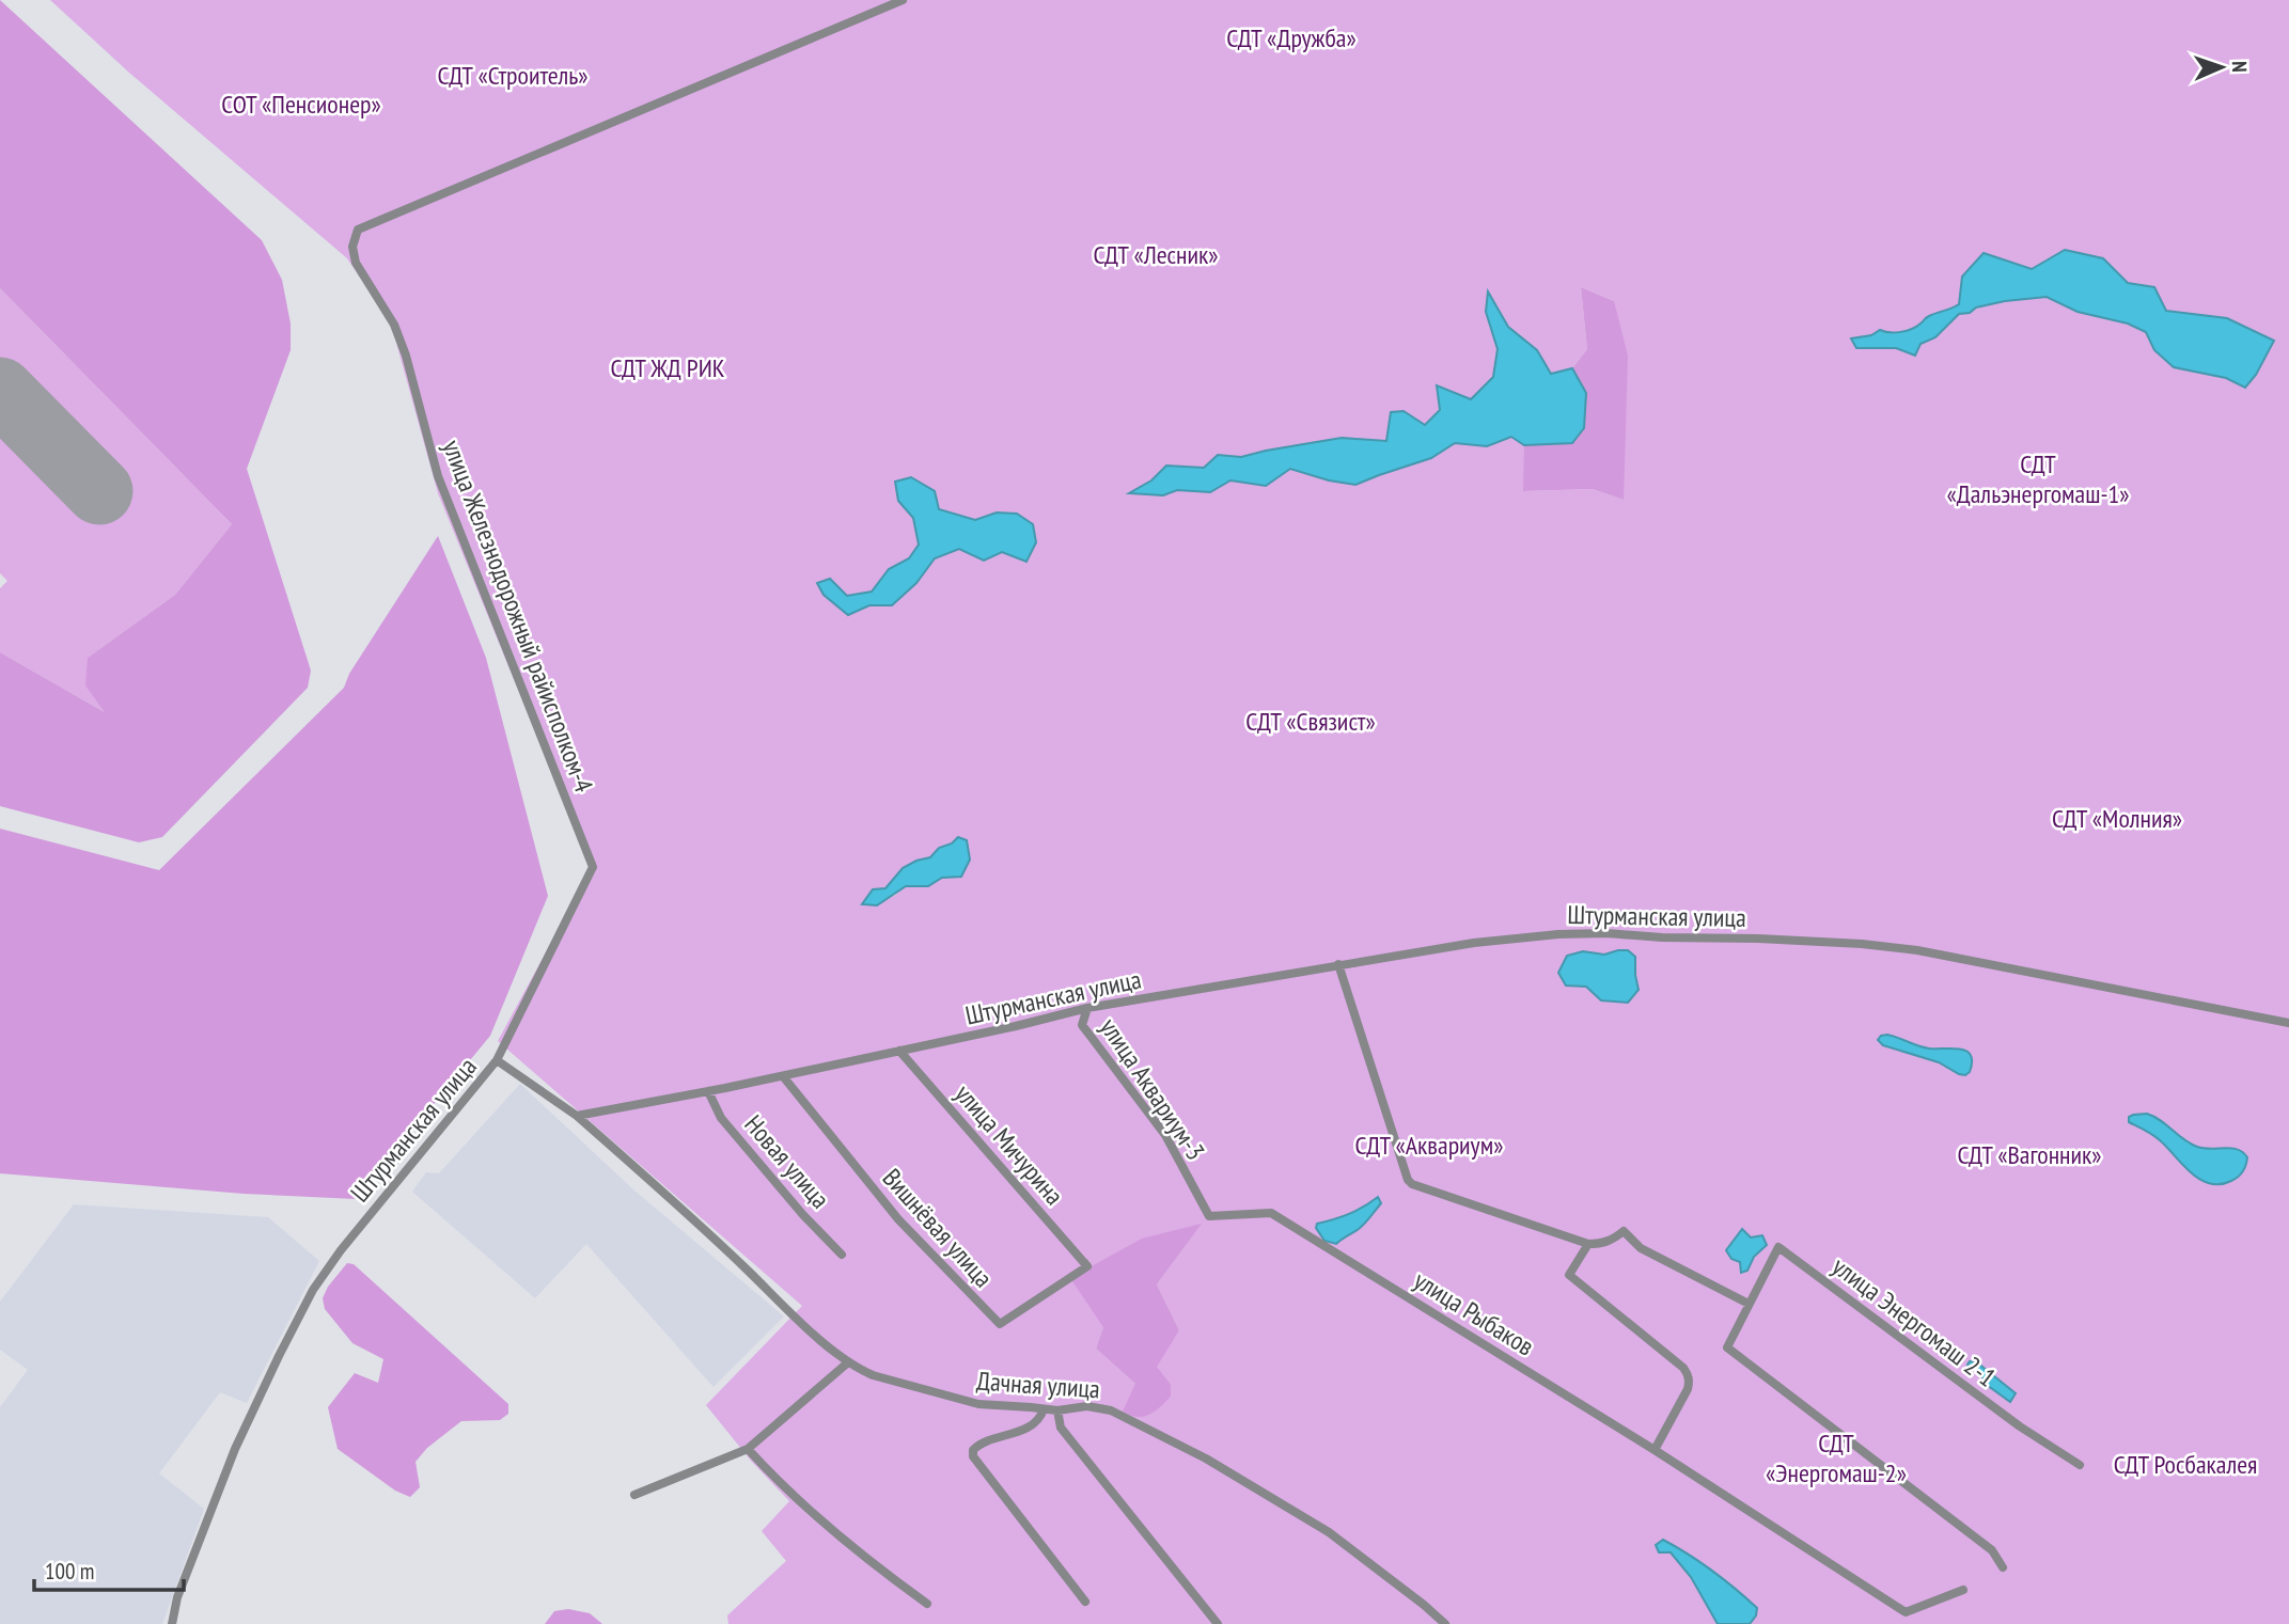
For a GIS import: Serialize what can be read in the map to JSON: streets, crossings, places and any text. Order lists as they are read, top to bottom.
{
  "streets": {
    "street": [
      "улица Железнодорожный райисполком-4",
      "Штурманская улица",
      "улица Аквариум-3",
      "улица Мичурина",
      "Новая улица",
      "Вишнёвая улица",
      "улица Рыбаков",
      "улица Энергомаш 2-1",
      "Дачная улица"
    ]
  },
  "crossings": [
    ["улица Железнодорожный райисполком-4", "Штурманская улица"],
    ["Штурманская улица", "улица Аквариум-3"],
    ["Штурманская улица", "улица Мичурина"],
    ["Штурманская улица", "Новая улица"],
    ["Штурманская улица", "Вишнёвая улица"],
    ["Штурманская улица", "Дачная улица"],
    ["улица Аквариум-3", "улица Рыбаков"],
    ["улица Мичурина", "Вишнёвая улица"]
  ],
  "parks": [
    "СДТ «Дружба»",
    "СДТ «Строитель»",
    "СОТ «Пенсионер»",
    "СДТ «Лесник»",
    "СДТ ЖД РИК",
    "СДТ «Дальэнергомаш-1»",
    "СДТ «Связист»",
    "СДТ «Молния»",
    "СДТ «Аквариум»",
    "СДТ «Вагонник»",
    "СДТ «Энергомаш-2»",
    "СДТ Росбакалея"
  ],
  "scale_bar": "100 m",
  "north": "right"
}
